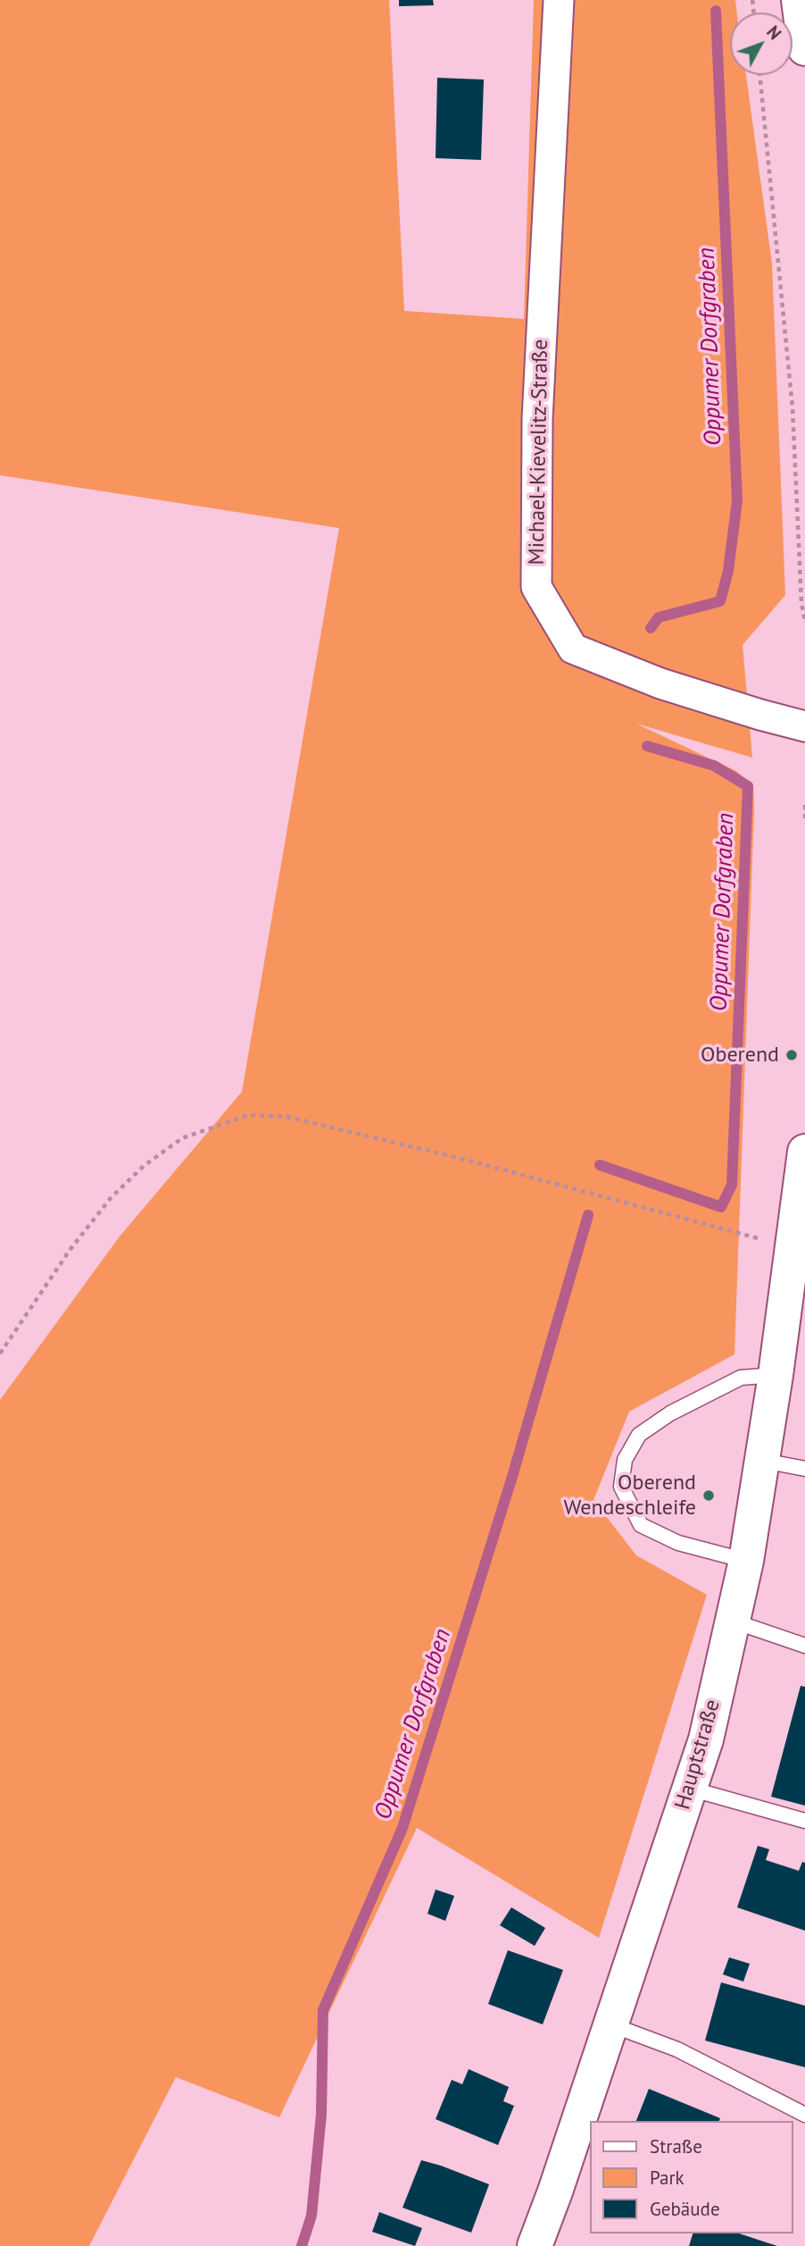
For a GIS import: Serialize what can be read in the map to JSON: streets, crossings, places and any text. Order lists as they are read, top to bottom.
{
  "streets": {
    "main road": ["Hauptstraße"],
    "street": ["Michael-Kievelitz-Straße"]
  },
  "water": ["Oppumer Dorfgraben"],
  "places": ["Oberend", "Oberend Wendeschleife"],
  "legend": ["Straße", "Park", "Gebäude"],
  "north": "top right"
}
